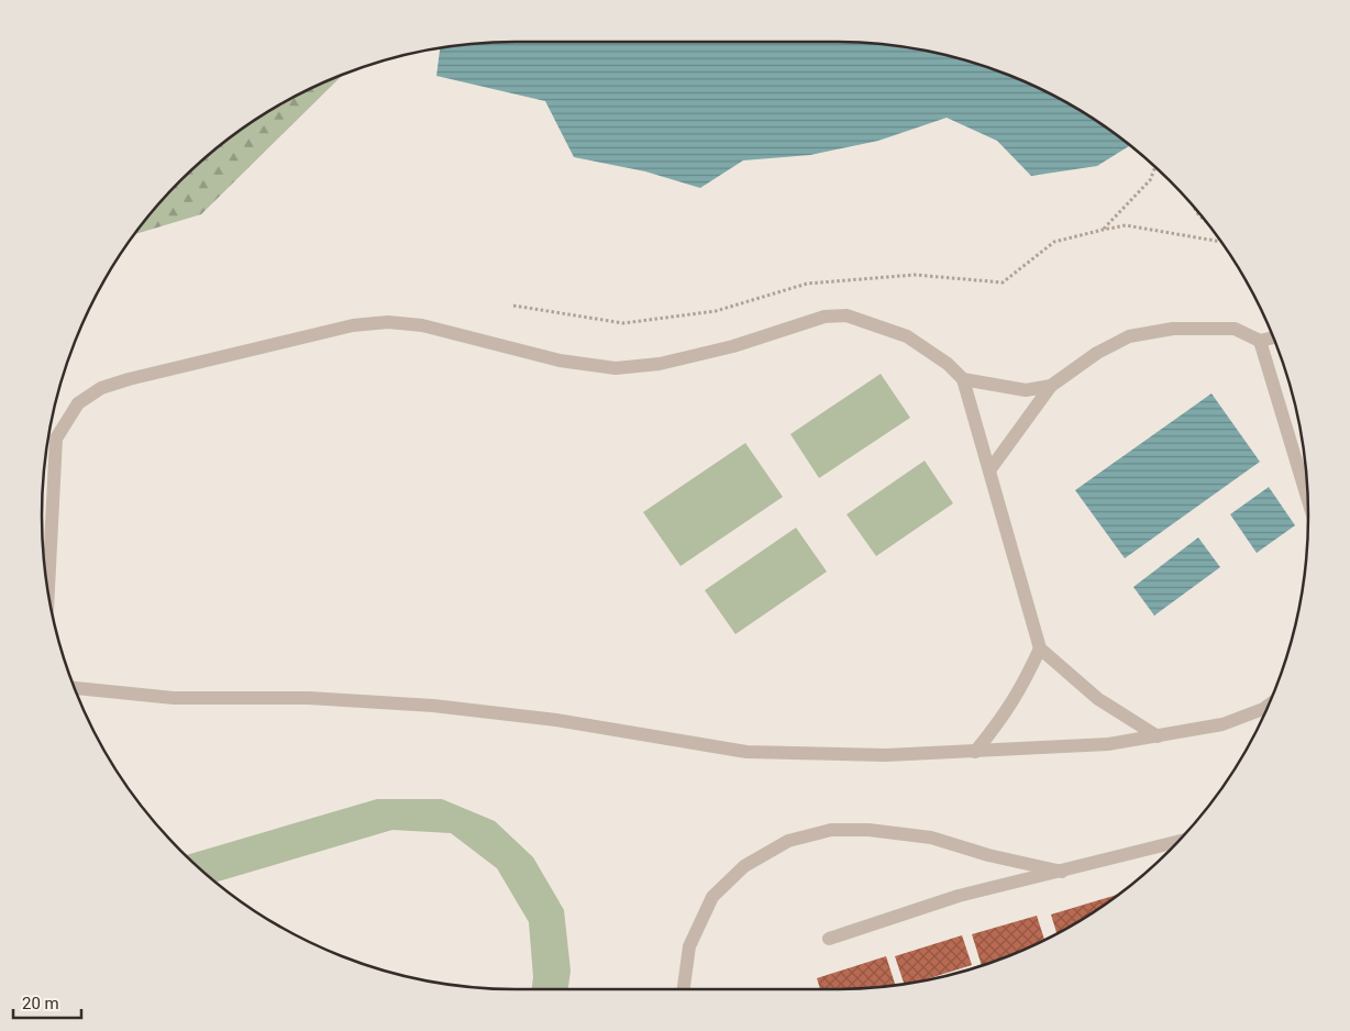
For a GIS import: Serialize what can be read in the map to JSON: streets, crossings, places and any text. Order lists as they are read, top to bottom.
{
  "scale_bar": "20 m"
}
